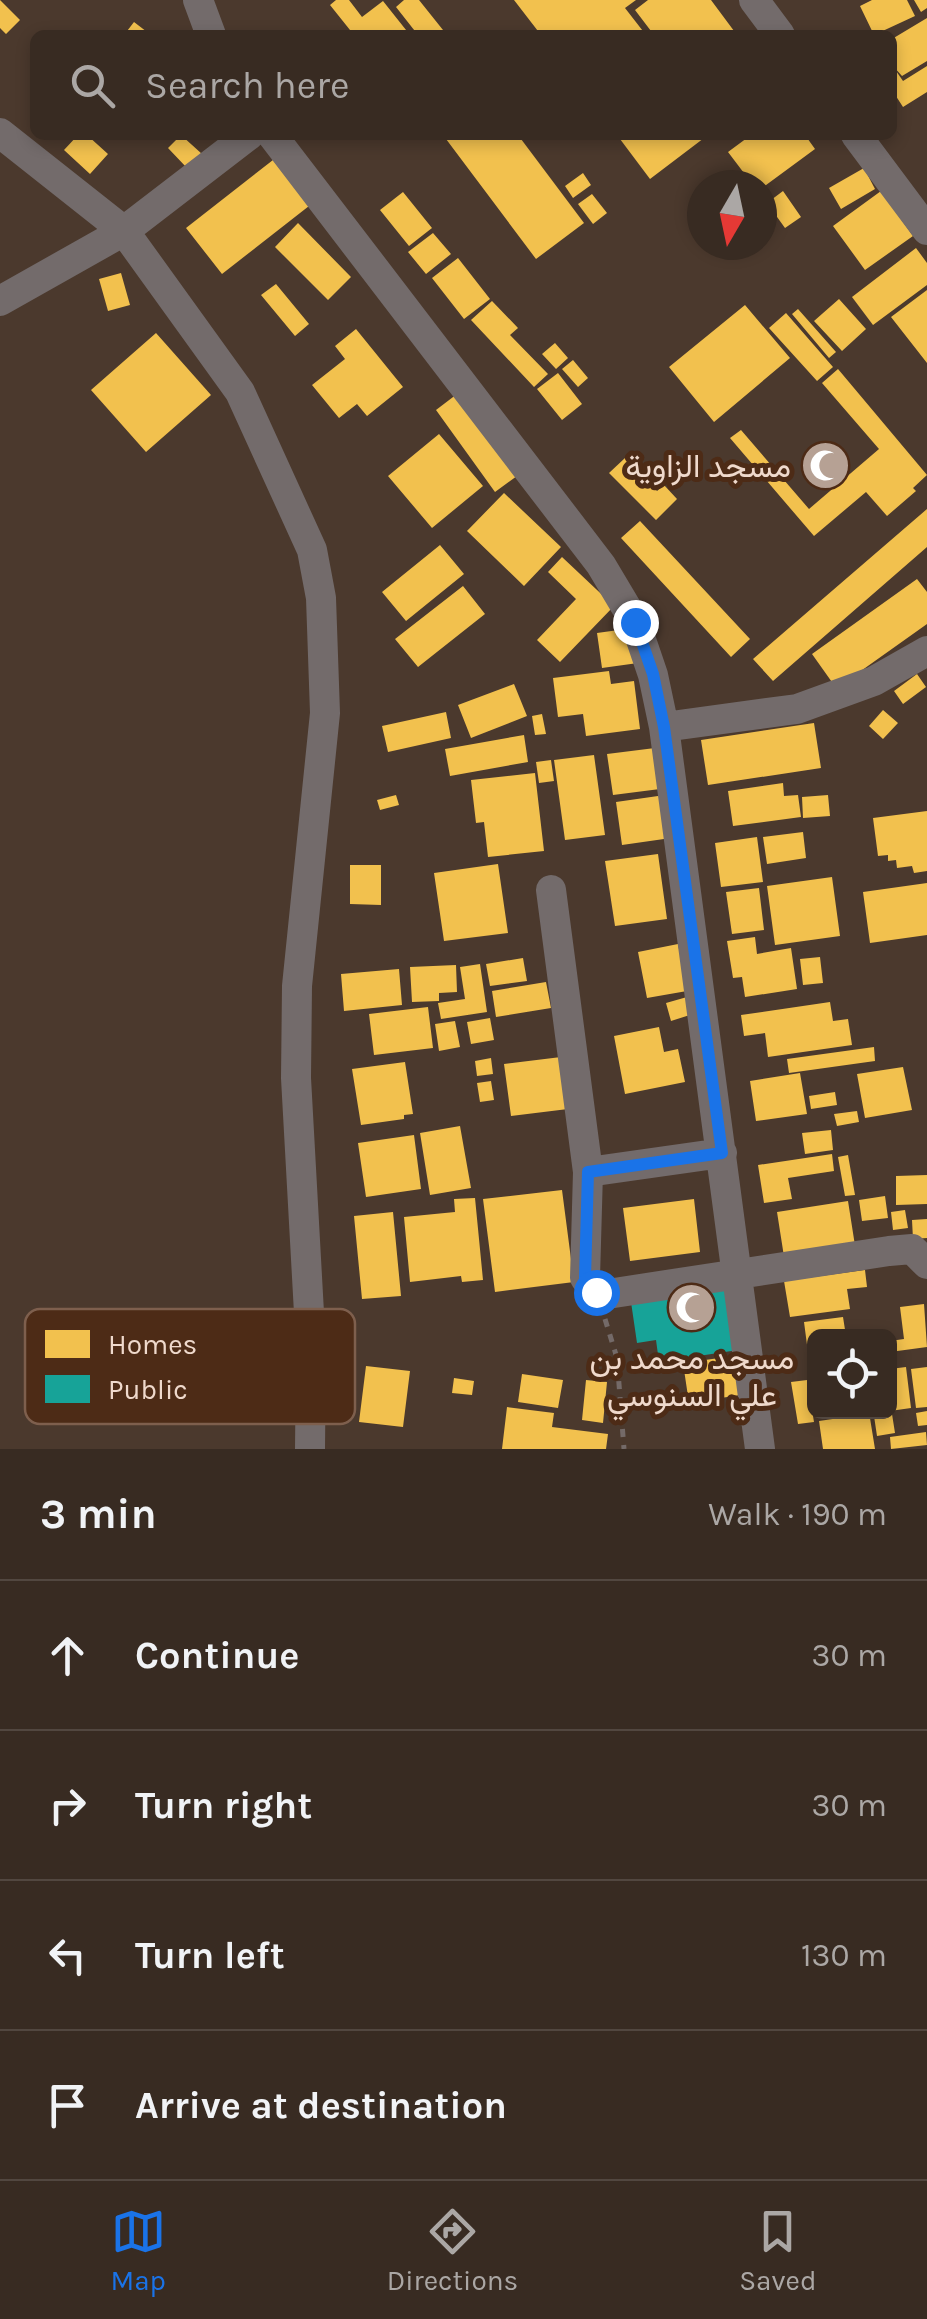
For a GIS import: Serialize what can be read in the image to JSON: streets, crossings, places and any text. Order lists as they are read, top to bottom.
{
  "places": {
    "mosque": ["مسجد الزاوية", "مسجد محمد بن علي السنوسي"]
  },
  "legend": ["Homes", "Public"],
  "north": "bottom",
  "page": {
    "search": "Search here",
    "heading": ["3 min", "Walk · 190 m"],
    "list": [
      ["Continue", "30 m"],
      ["Turn right", "30 m"],
      ["Turn left", "130 m"],
      "Arrive at destination"
    ],
    "nav": ["Map", "Directions", "Saved"]
  }
}
